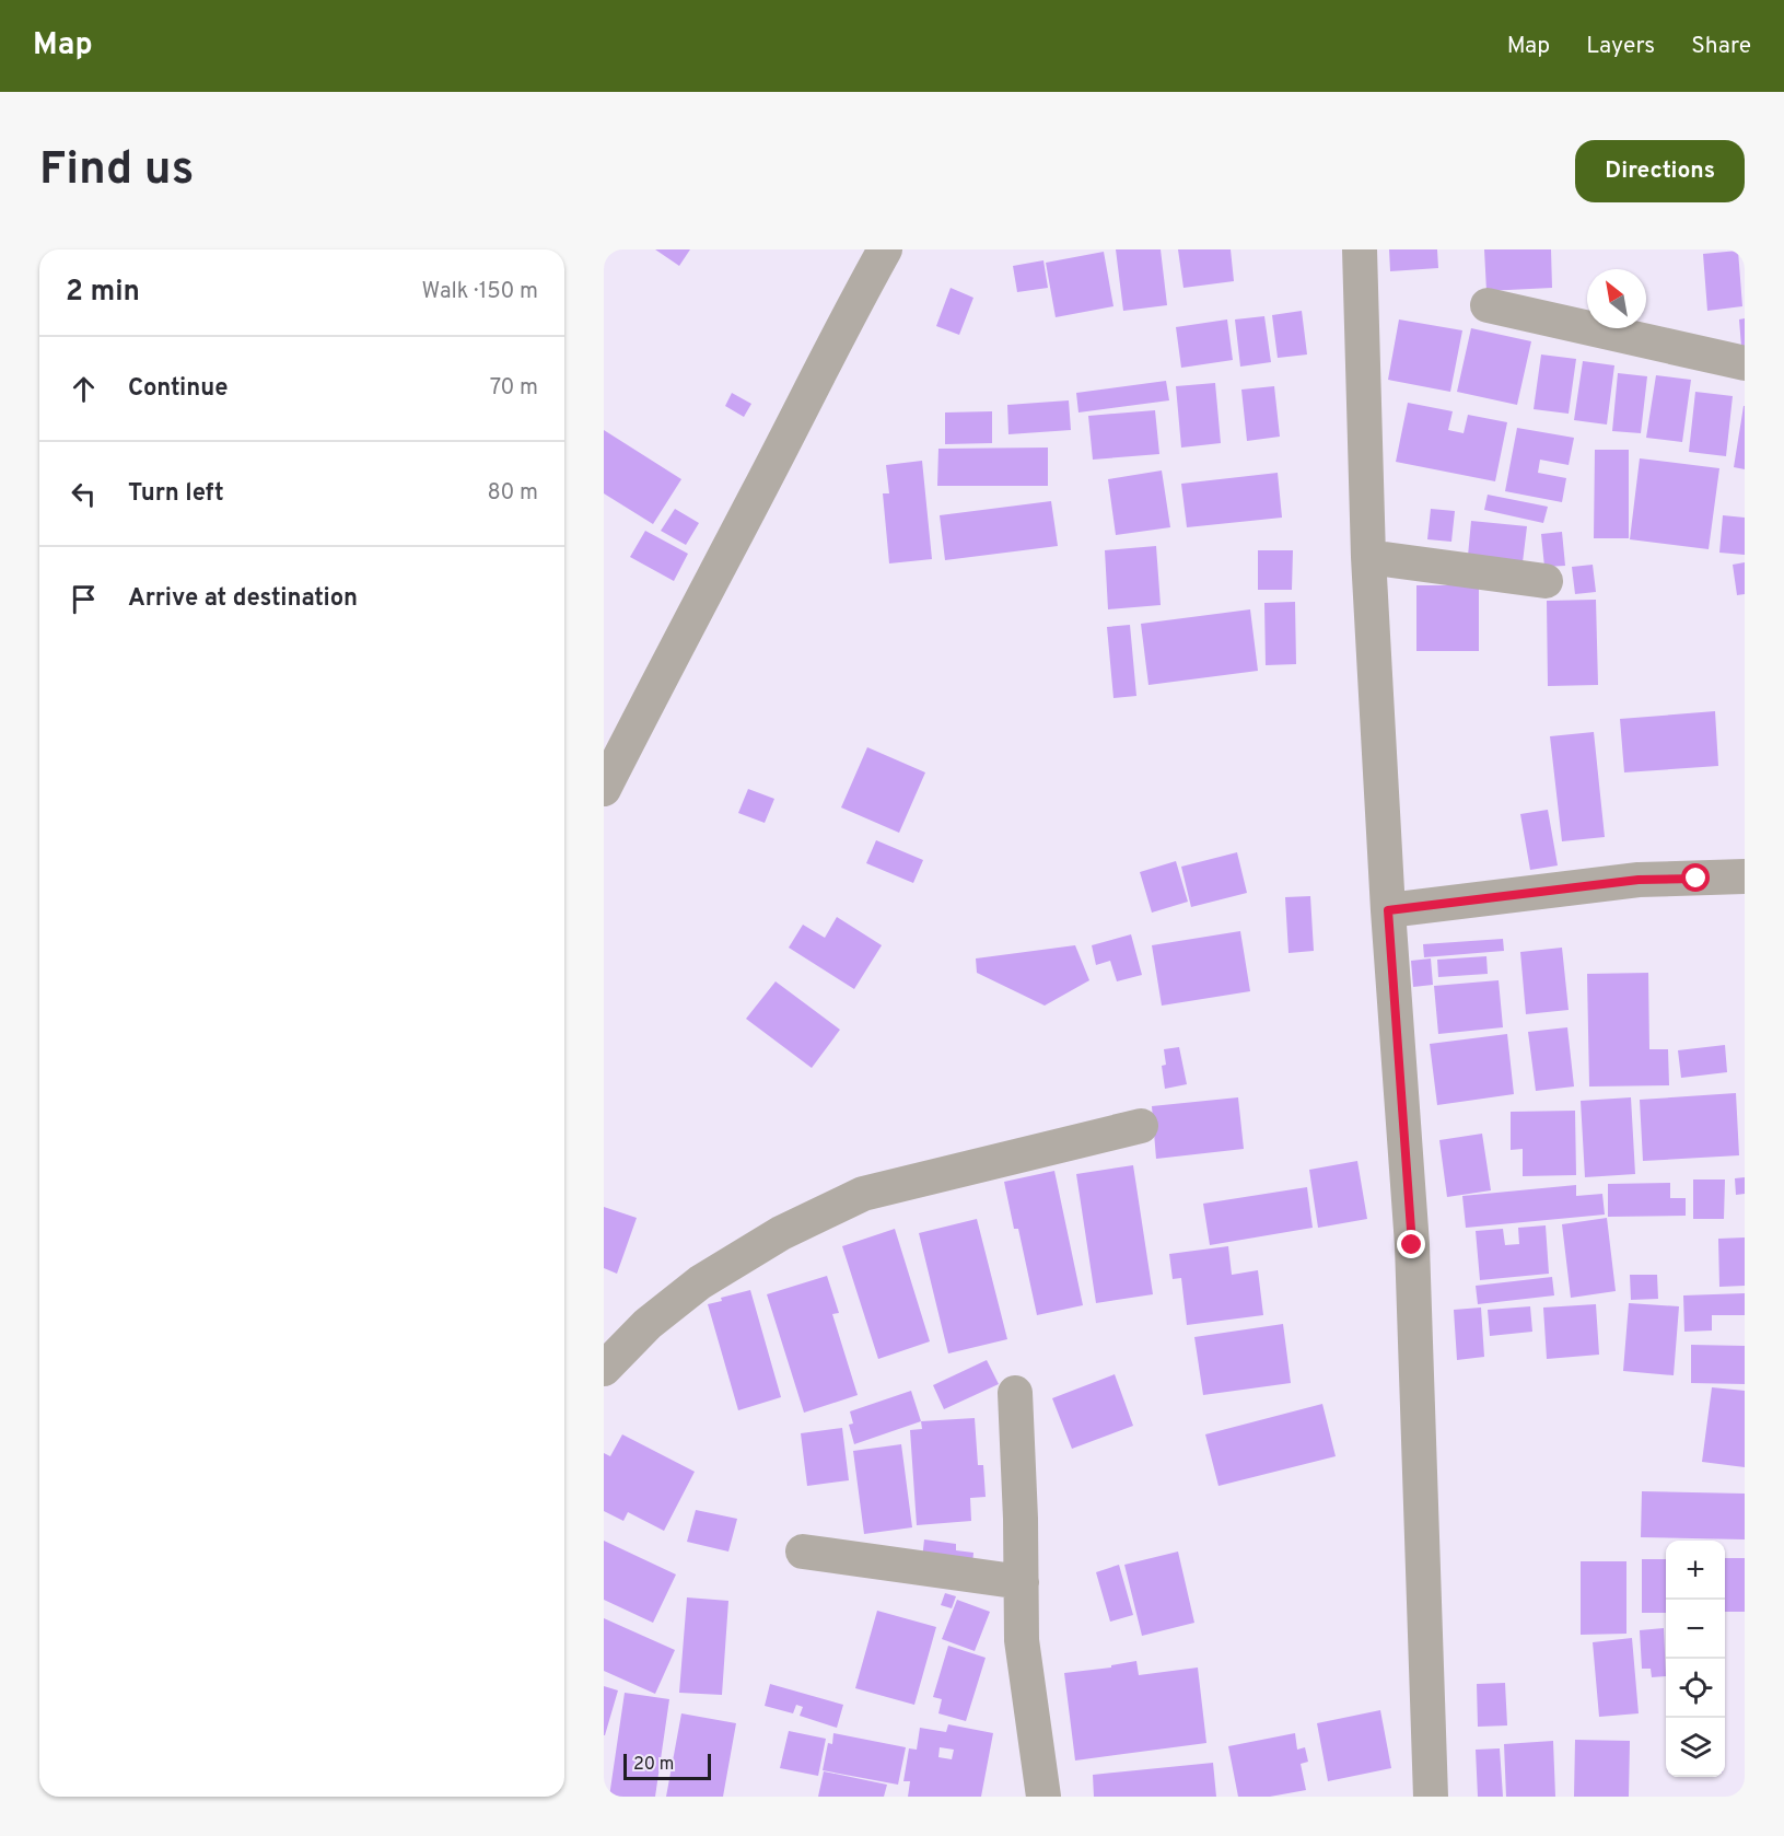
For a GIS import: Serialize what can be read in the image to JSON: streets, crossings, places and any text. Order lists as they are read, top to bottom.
{
  "scale_bar": "20 m",
  "north": "top left",
  "page": {
    "header": "Map",
    "nav": ["Map", "Layers", "Share"],
    "buttons": "Directions",
    "title": "Find us",
    "heading": ["2 min", "Walk · 150 m"],
    "list": [
      ["Continue", "70 m"],
      ["Turn left", "80 m"],
      "Arrive at destination"
    ],
    "map_buttons": ["+", "−"],
    "scale": "20 m"
  }
}
